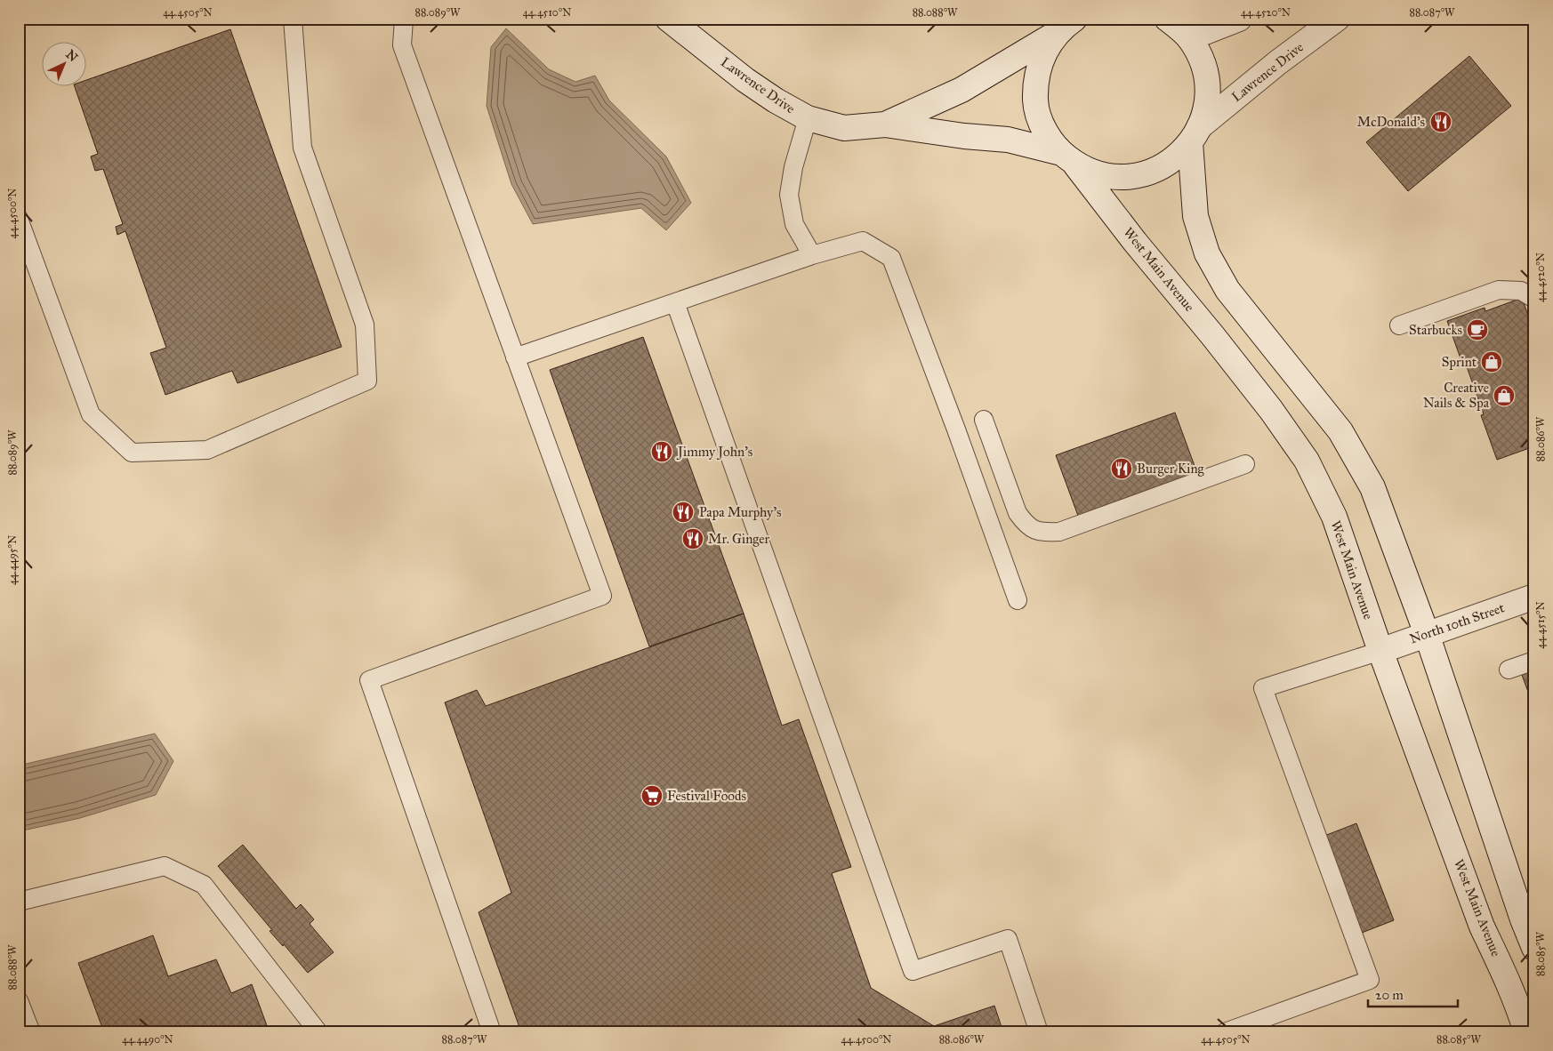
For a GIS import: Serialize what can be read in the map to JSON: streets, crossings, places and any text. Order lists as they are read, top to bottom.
{
  "streets": {
    "main road": ["Lawrence Drive", "West Main Avenue", "North 10th Street"]
  },
  "crossings": [
    ["Lawrence Drive", "West Main Avenue"],
    ["West Main Avenue", "North 10th Street"]
  ],
  "places": {
    "restaurant": [
      "McDonald's",
      "Jimmy John's",
      "Burger King",
      "Papa Murphy's",
      "Mr. Ginger"
    ],
    "cafe": ["Starbucks"],
    "shop": ["Sprint", "Creative Nails & Spa"],
    "supermarket": ["Festival Foods"]
  },
  "scale_bar": "20 m",
  "north": "top right",
  "coordinates": [
    "44.4505°N",
    "88.089°W",
    "44.4510°N",
    "88.088°W",
    "44.4520°N",
    "88.087°W",
    "44.4500°N",
    "88.086°W",
    "44.4495°N",
    "44.4515°N",
    "88.085°W",
    "44.4490°N"
  ]
}
